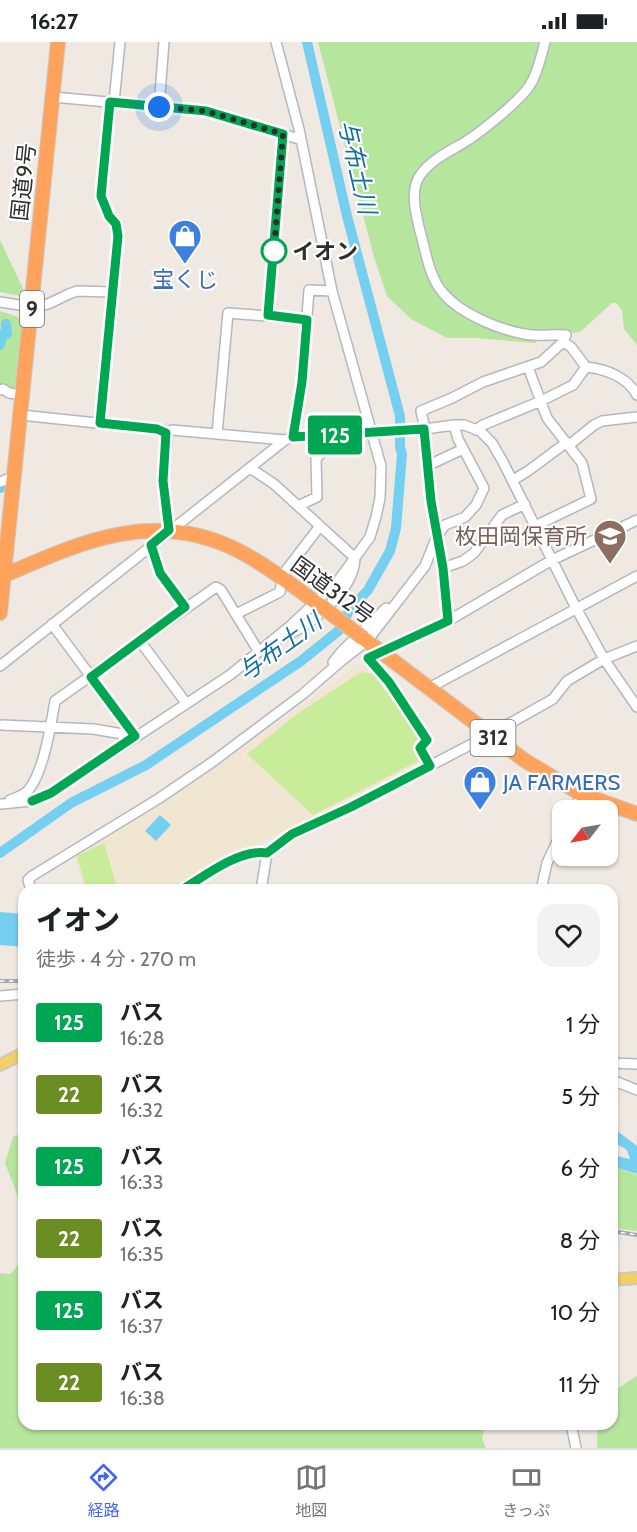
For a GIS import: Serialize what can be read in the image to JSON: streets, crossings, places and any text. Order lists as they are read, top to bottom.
{
  "streets": {
    "highway": [
      "国道9号",
      "9",
      "国道312号",
      "312"
    ]
  },
  "crossings": [
    ["国道9号", "国道312号"]
  ],
  "water": ["与布土川"],
  "places": {
    "other": ["イオン"],
    "shop": ["宝くじ", "JA FARMERS"],
    "school or university": ["枚田岡保育所"]
  },
  "lines": ["bus line 125"],
  "north": "bottom left",
  "page": {
    "status": "16:27",
    "on_map": "125",
    "heading": ["イオン", "徒歩 · 4 分 · 270 m"],
    "list": [
      {
        "mark": "125",
        "name": "バス",
        "note": "16:28",
        "value": "1 分"
      },
      {
        "mark": "22",
        "name": "バス",
        "note": "16:32",
        "value": "5 分"
      },
      {
        "mark": "125",
        "name": "バス",
        "note": "16:33",
        "value": "6 分"
      },
      {
        "mark": "22",
        "name": "バス",
        "note": "16:35",
        "value": "8 分"
      },
      {
        "mark": "125",
        "name": "バス",
        "note": "16:37",
        "value": "10 分"
      },
      {
        "mark": "22",
        "name": "バス",
        "note": "16:38",
        "value": "11 分"
      }
    ],
    "tabs": ["経路", "地図", "きっぷ"]
  }
}
